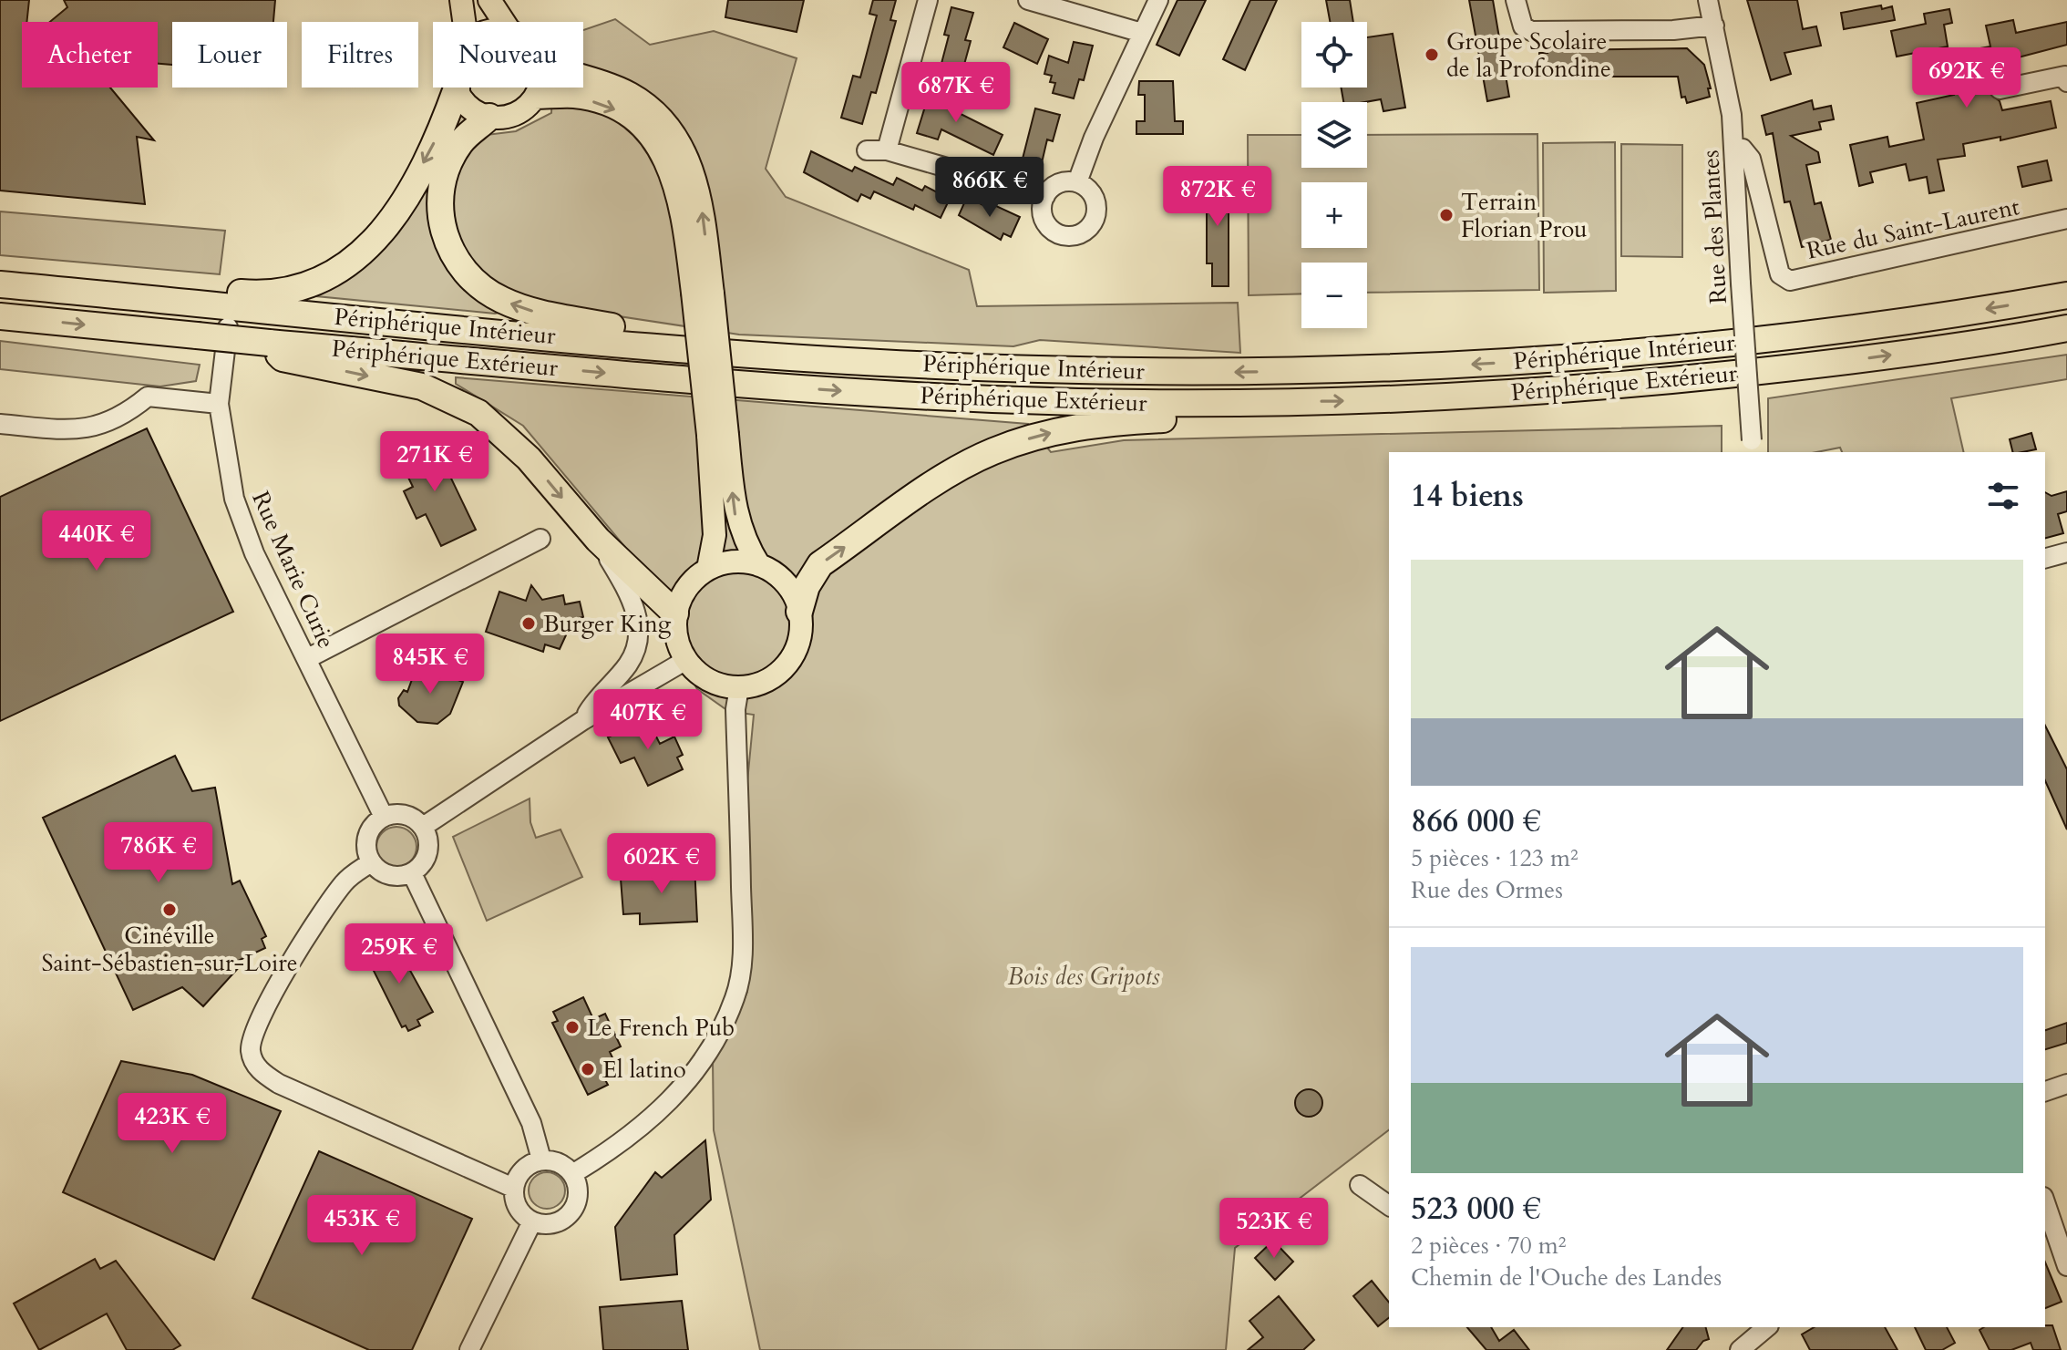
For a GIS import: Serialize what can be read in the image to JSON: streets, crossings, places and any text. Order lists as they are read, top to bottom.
{
  "streets": {
    "highway": ["Périphérique Intérieur", "Périphérique Extérieur"],
    "street": ["Rue des Plantes", "Rue du Saint-Laurent", "Rue Marie Curie"]
  },
  "crossings": [
    ["Rue des Plantes", "Rue du Saint-Laurent"]
  ],
  "one_way": ["Périphérique Intérieur", "Périphérique Extérieur"],
  "parks": ["Bois des Gripots"],
  "places": [
    "Groupe Scolaire de la Profondine",
    "Terrain Florian Prou",
    "Burger King",
    "Cinéville Saint-Sébastien-sur-Loire",
    "Le French Pub",
    "El latino"
  ],
  "page": {
    "map_buttons": ["+", "−"],
    "chip": [
      "Acheter",
      "Louer",
      "Filtres",
      "Nouveau"
    ],
    "price": [
      "692K €",
      "687K €",
      "866K €",
      "872K €",
      "271K €",
      "440K €",
      "845K €",
      "407K €",
      "786K €",
      "602K €",
      "259K €",
      "423K €",
      "453K €",
      "523K €"
    ],
    "heading": "14 biens",
    "list": [
      {
        "name": "866 000 €",
        "note": "5 pièces · 123 m² · Rue des Ormes"
      },
      {
        "name": "523 000 €",
        "note": "2 pièces · 70 m² · Chemin de l'Ouche des Landes"
      }
    ]
  }
}
